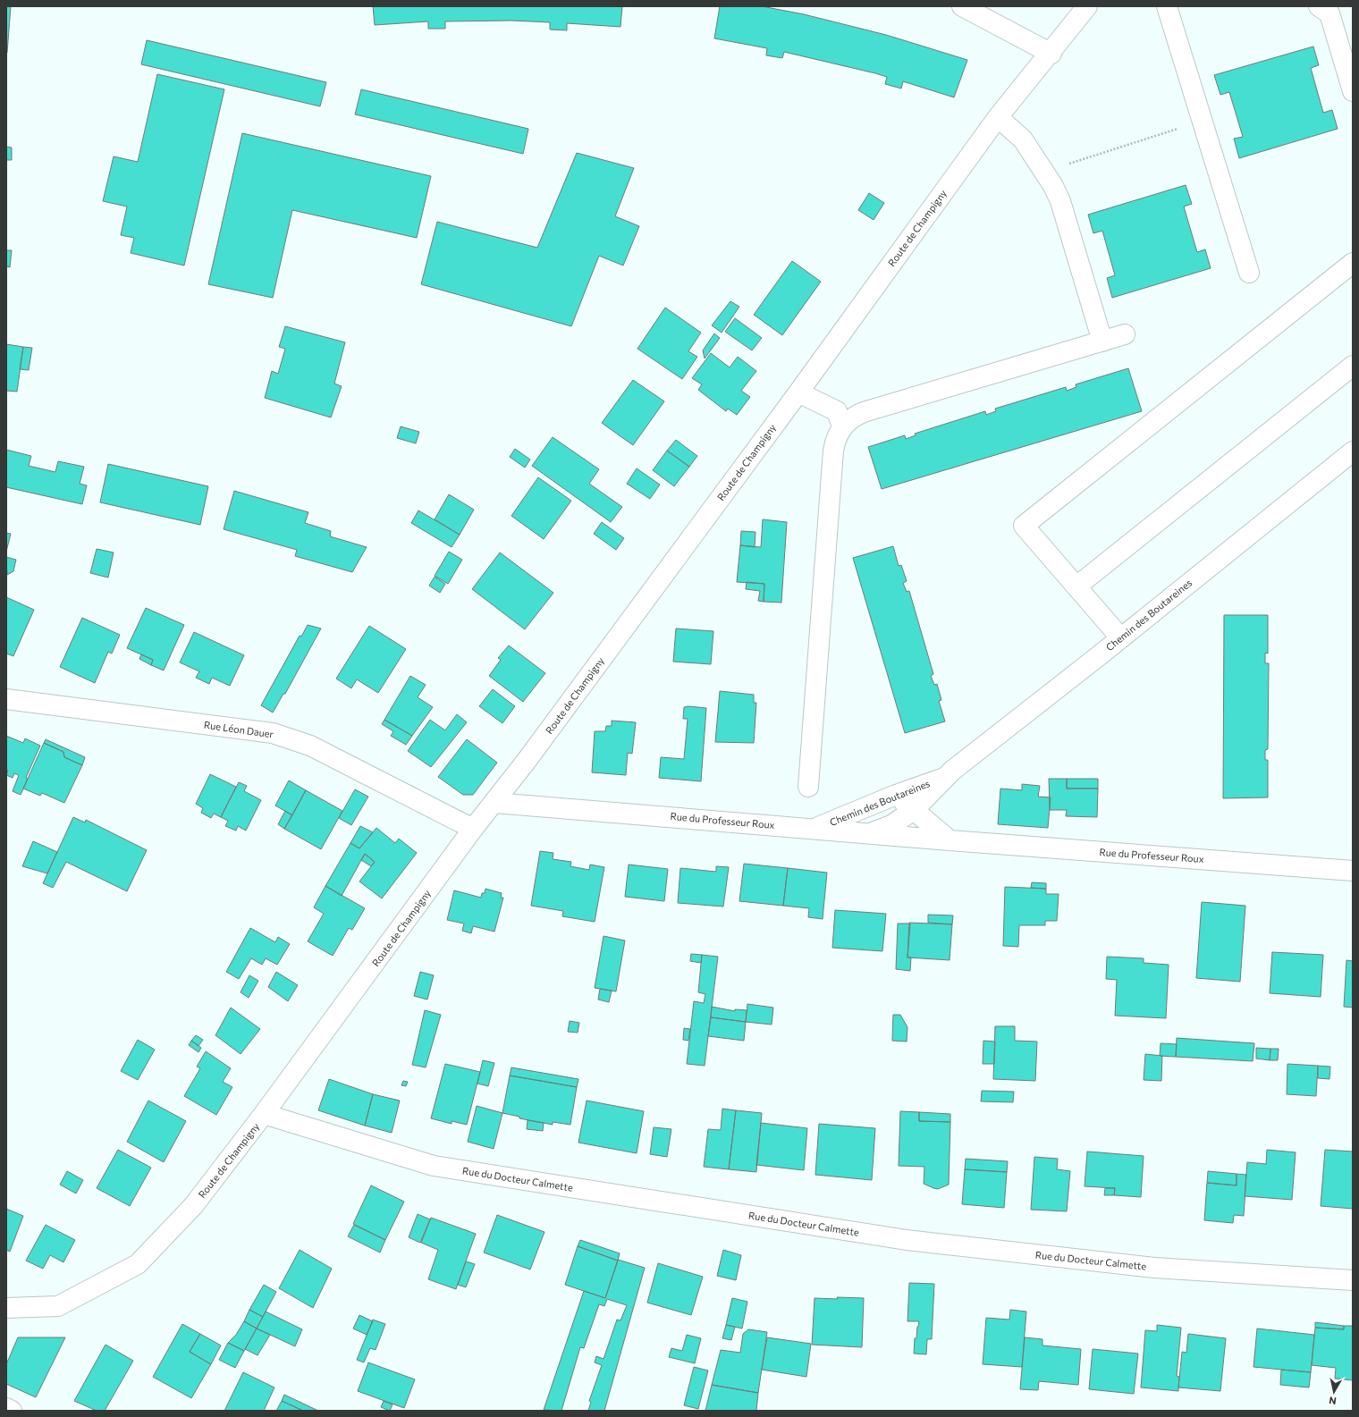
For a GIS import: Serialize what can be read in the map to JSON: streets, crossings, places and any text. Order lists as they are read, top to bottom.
{
  "streets": {
    "street": [
      "Route de Champigny",
      "Chemin des Boutareines",
      "Rue Léon Dauer",
      "Rue du Professeur Roux",
      "Rue du Docteur Calmette"
    ]
  },
  "crossings": [
    ["Route de Champigny", "Rue Léon Dauer"],
    ["Route de Champigny", "Rue du Professeur Roux"],
    ["Route de Champigny", "Rue du Docteur Calmette"],
    ["Chemin des Boutareines", "Rue du Professeur Roux"]
  ],
  "north": "bottom"
}
